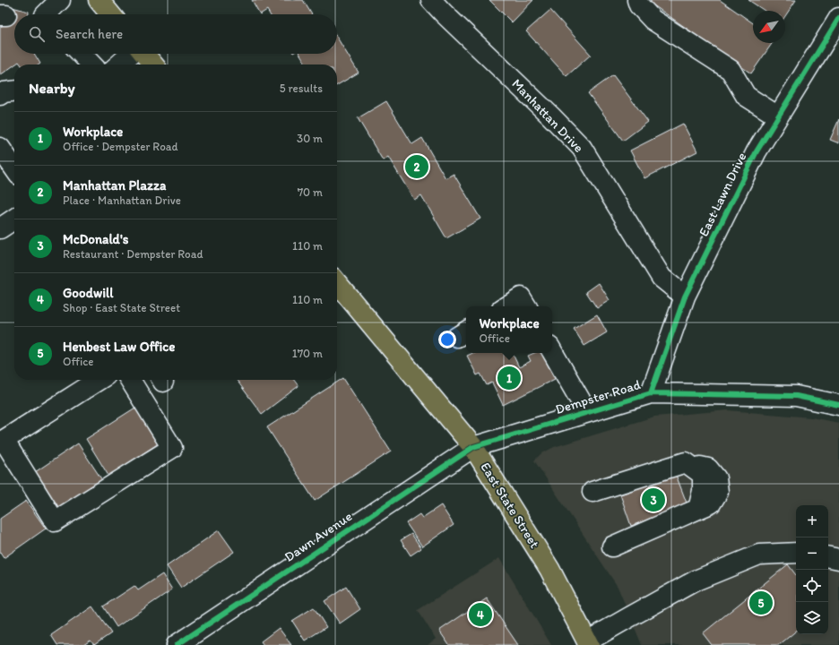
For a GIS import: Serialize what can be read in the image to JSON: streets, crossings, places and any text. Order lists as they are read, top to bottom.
{
  "streets": {
    "main road": ["East State Street"],
    "street": [
      "Manhattan Drive",
      "East Lawn Drive",
      "Dempster Road",
      "Dawn Avenue"
    ]
  },
  "crossings": [
    ["Manhattan Drive", "East Lawn Drive"],
    ["East Lawn Drive", "Dempster Road"],
    ["Dempster Road", "East State Street"],
    ["Dempster Road", "Dawn Avenue"],
    ["East State Street", "Dawn Avenue"]
  ],
  "north": "bottom left",
  "page": {
    "search": "Search here",
    "heading": ["Nearby", "5 results"],
    "list": [
      {
        "mark": "1",
        "name": "Workplace",
        "note": "Office · Dempster Road",
        "value": "30 m"
      },
      {
        "mark": "2",
        "name": "Manhattan Plazza",
        "note": "Place · Manhattan Drive",
        "value": "70 m"
      },
      {
        "mark": "3",
        "name": "McDonald's",
        "note": "Restaurant · Dempster Road",
        "value": "110 m"
      },
      {
        "mark": "4",
        "name": "Goodwill",
        "note": "Shop · East State Street",
        "value": "110 m"
      },
      {
        "mark": "5",
        "name": "Henbest Law Office",
        "note": "Office",
        "value": "170 m"
      }
    ],
    "pins": [
      "2",
      "1",
      "3",
      "5",
      "4"
    ],
    "popup": ["Workplace", "Office"],
    "map_buttons": ["+", "−"]
  }
}
